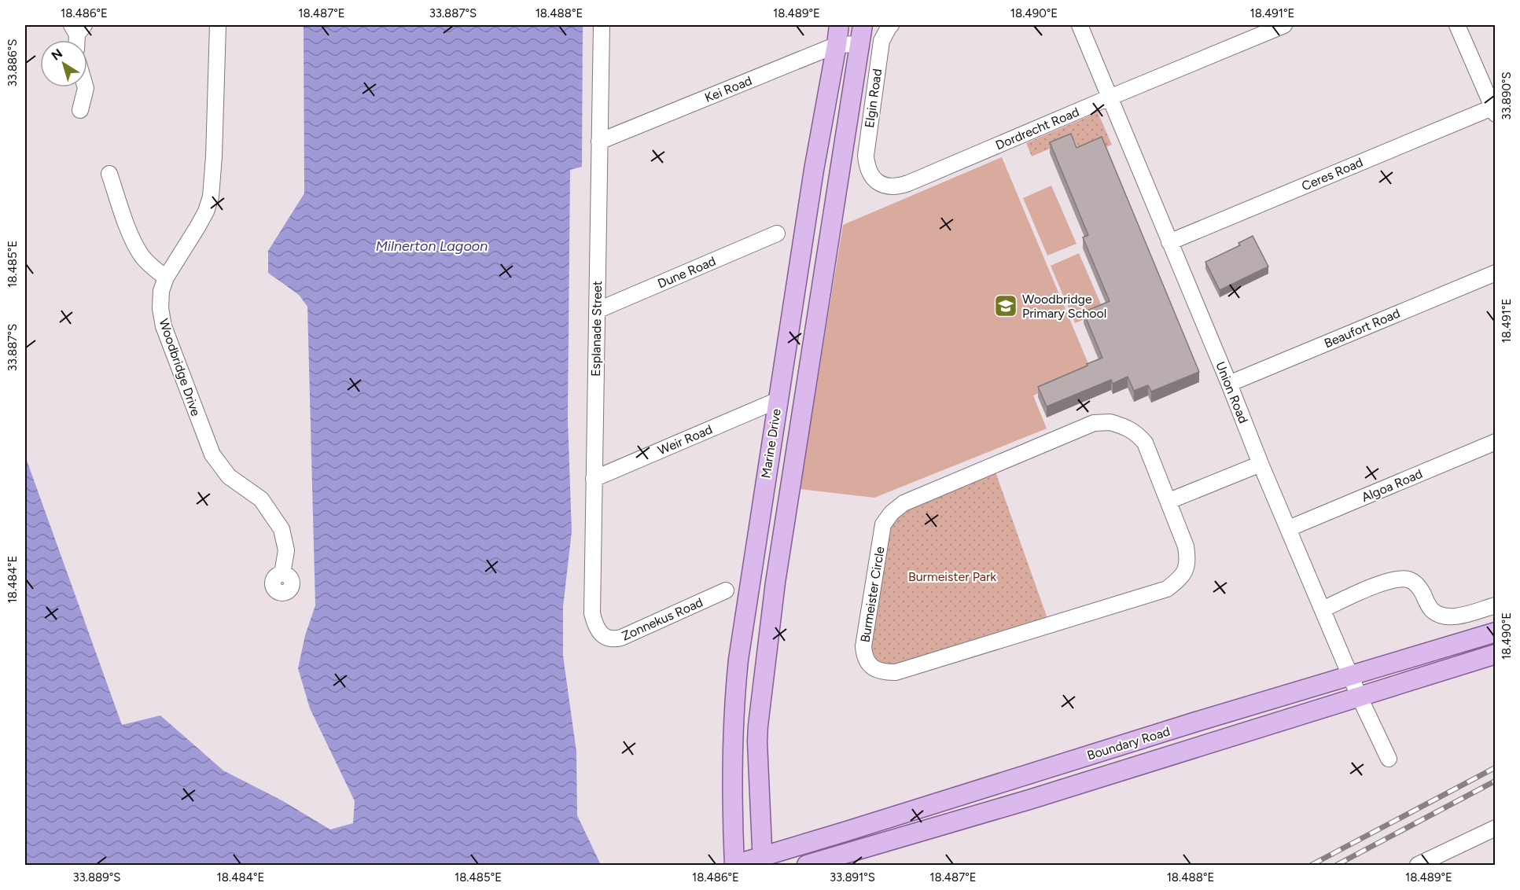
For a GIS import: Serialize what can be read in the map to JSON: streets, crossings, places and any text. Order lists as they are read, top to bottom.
{
  "streets": {
    "main road": ["Marine Drive", "Boundary Road"],
    "street": [
      "Kei Road",
      "Elgin Road",
      "Dordrecht Road",
      "Ceres Road",
      "Dune Road",
      "Beaufort Road",
      "Esplanade Street",
      "Woodbridge Drive",
      "Union Road",
      "Weir Road",
      "Algoa Road",
      "Burmeister Circle",
      "Zonnekus Road"
    ]
  },
  "crossings": [
    ["Kei Road", "Esplanade Street"],
    ["Kei Road", "Marine Drive"],
    ["Elgin Road", "Dordrecht Road"],
    ["Dordrecht Road", "Union Road"],
    ["Ceres Road", "Union Road"],
    ["Dune Road", "Esplanade Street"],
    ["Beaufort Road", "Union Road"],
    ["Esplanade Street", "Weir Road"],
    ["Esplanade Street", "Zonnekus Road"],
    ["Union Road", "Algoa Road"],
    ["Union Road", "Boundary Road"],
    ["Weir Road", "Marine Drive"],
    ["Marine Drive", "Boundary Road"]
  ],
  "water": ["Milnerton Lagoon"],
  "parks": ["Burmeister Park"],
  "places": {
    "school or university": ["Woodbridge Primary School"]
  },
  "north": "top left",
  "coordinates": [
    "18.486°E",
    "18.487°E",
    "33.887°S",
    "18.488°E",
    "18.489°E",
    "18.490°E",
    "18.491°E",
    "33.886°S",
    "33.890°S",
    "18.485°E",
    "18.484°E",
    "33.889°S",
    "33.891°S"
  ]
}
